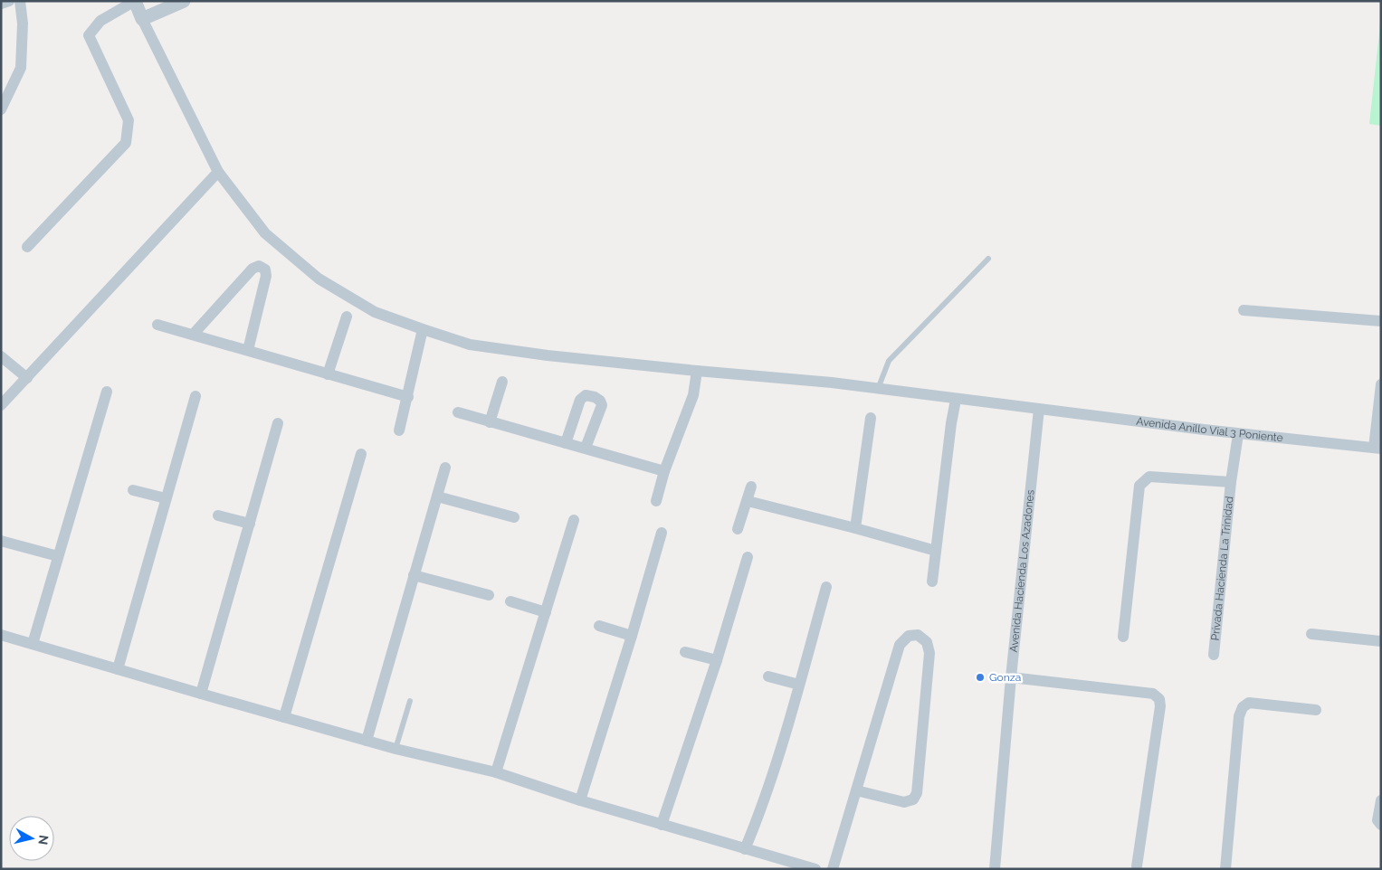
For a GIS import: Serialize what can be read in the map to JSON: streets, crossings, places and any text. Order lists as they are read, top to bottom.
{
  "streets": {
    "street": ["Avenida Anillo Vial 3 Poniente", "Privada Hacienda La Trinidad", "Avenida Hacienda Los Azadones"]
  },
  "crossings": [
    ["Avenida Anillo Vial 3 Poniente", "Privada Hacienda La Trinidad"],
    ["Avenida Anillo Vial 3 Poniente", "Avenida Hacienda Los Azadones"]
  ],
  "places": ["Gonza"],
  "north": "right"
}
